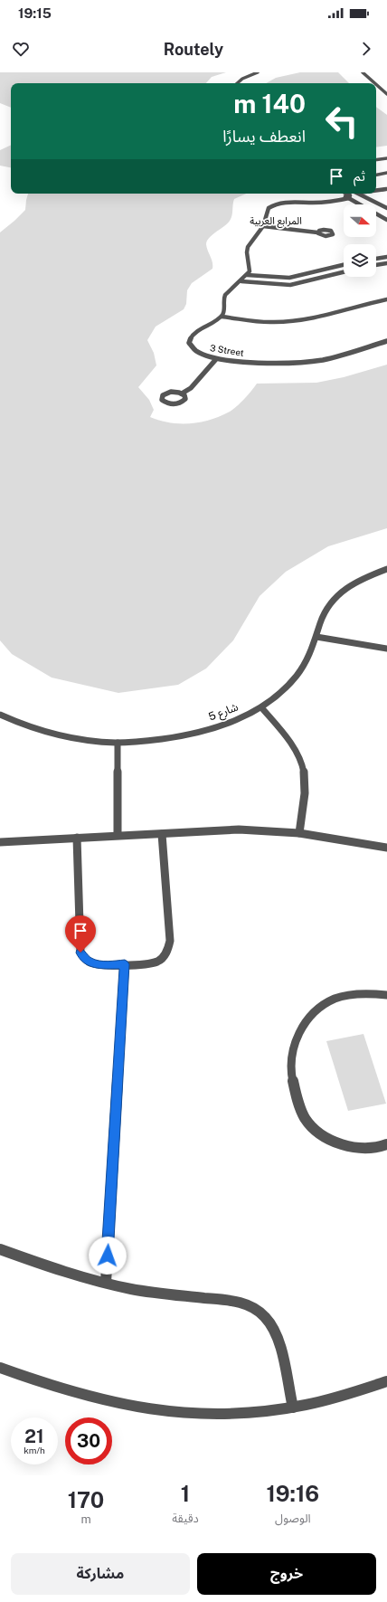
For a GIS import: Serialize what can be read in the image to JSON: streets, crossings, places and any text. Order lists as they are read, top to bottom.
{
  "streets": {
    "street": ["3 Street", "شارع 5"]
  },
  "districts": ["المرابع العربية"],
  "north": "right",
  "page": {
    "status": "19:15",
    "header": "Routely",
    "turn": ["140 m", "انعطف يسارًا"],
    "then": "ثم",
    "speed": "21 km/h",
    "limit": "30",
    "eta": [
      "19:16",
      "الوصول",
      "1",
      "دقيقة",
      "170",
      "m"
    ],
    "buttons": ["خروج", "مشاركة"]
  }
}
